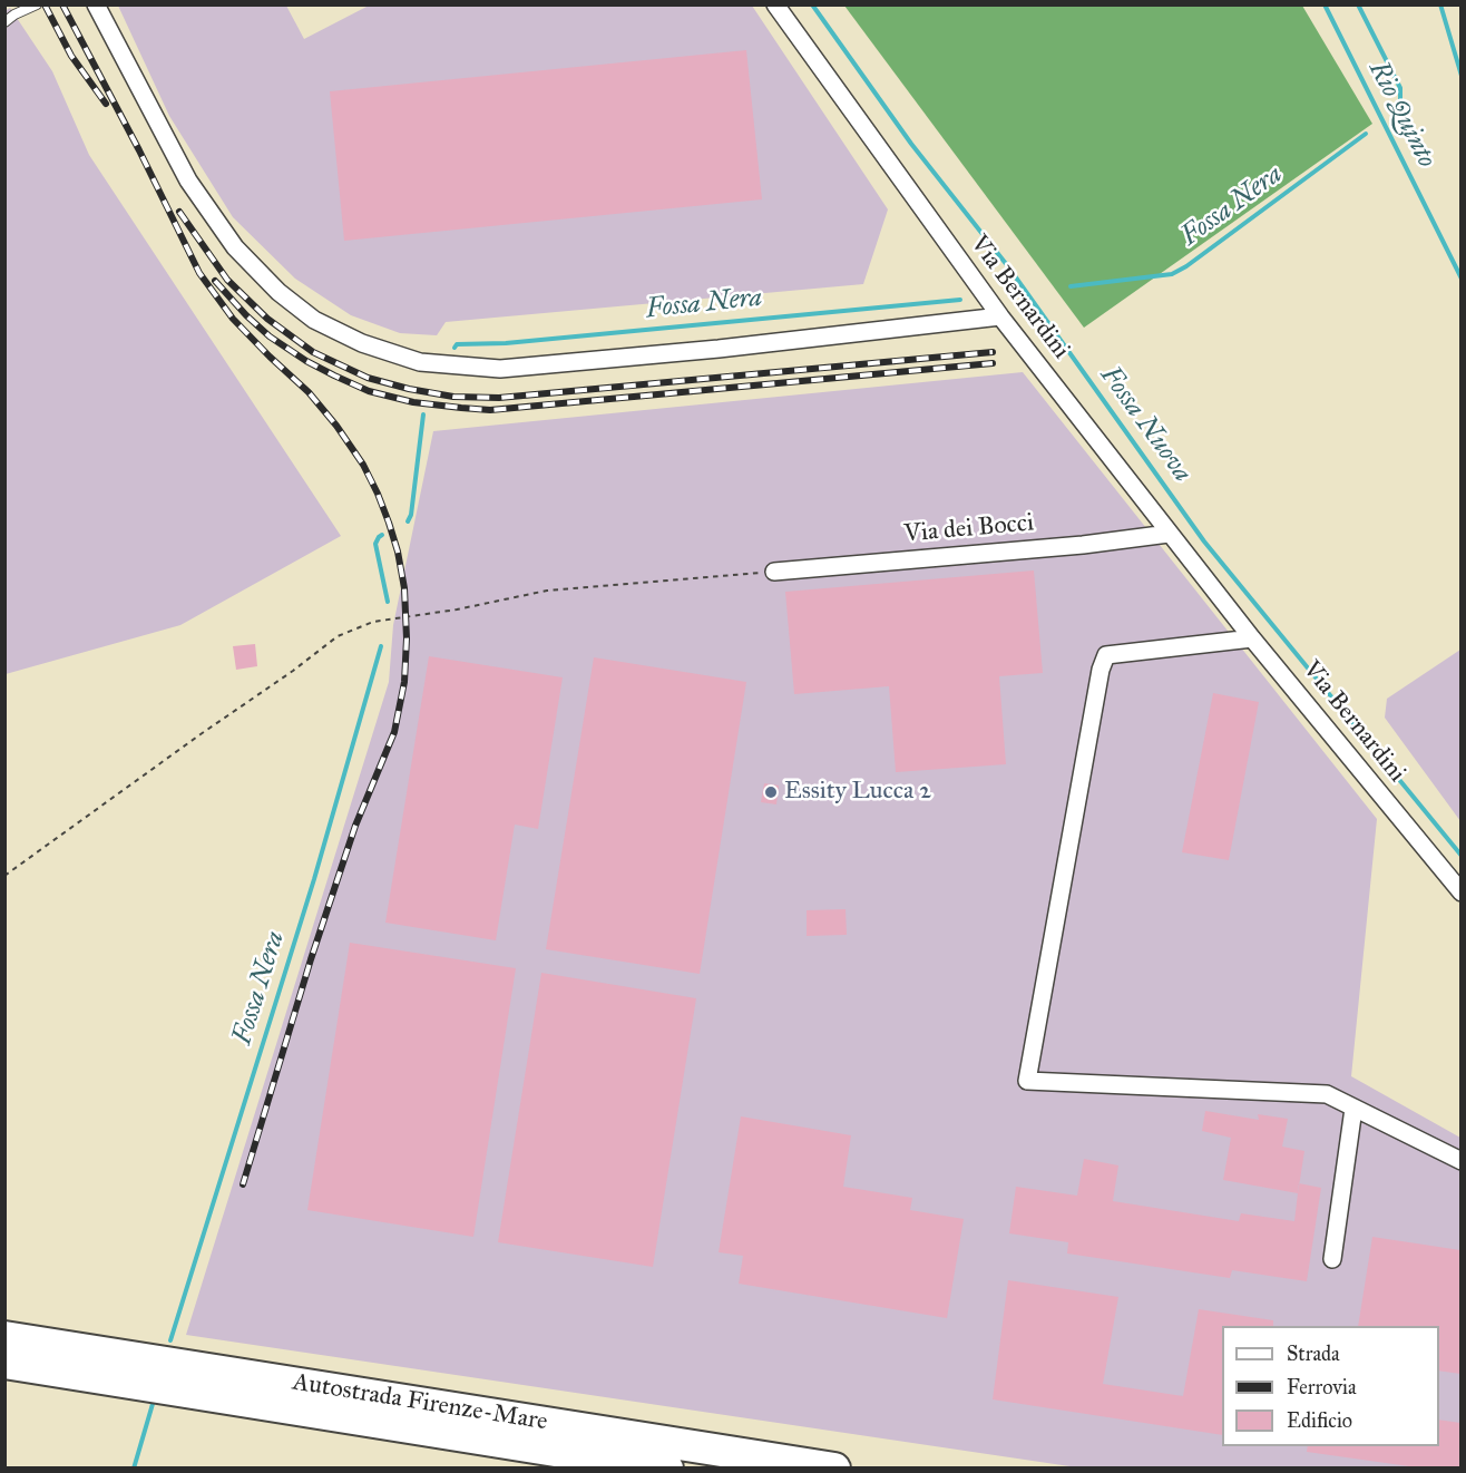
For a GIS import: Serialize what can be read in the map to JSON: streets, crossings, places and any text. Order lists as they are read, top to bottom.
{
  "streets": {
    "highway": ["Autostrada Firenze-Mare"],
    "street": ["Via Bernardini", "Via dei Bocci"]
  },
  "crossings": [
    ["Via Bernardini", "Via dei Bocci"]
  ],
  "water": ["Rio Quinto", "Fossa Nera", "Fossa Nuova"],
  "places": ["Essity Lucca 2"],
  "legend": ["Strada", "Ferrovia", "Edificio"]
}
